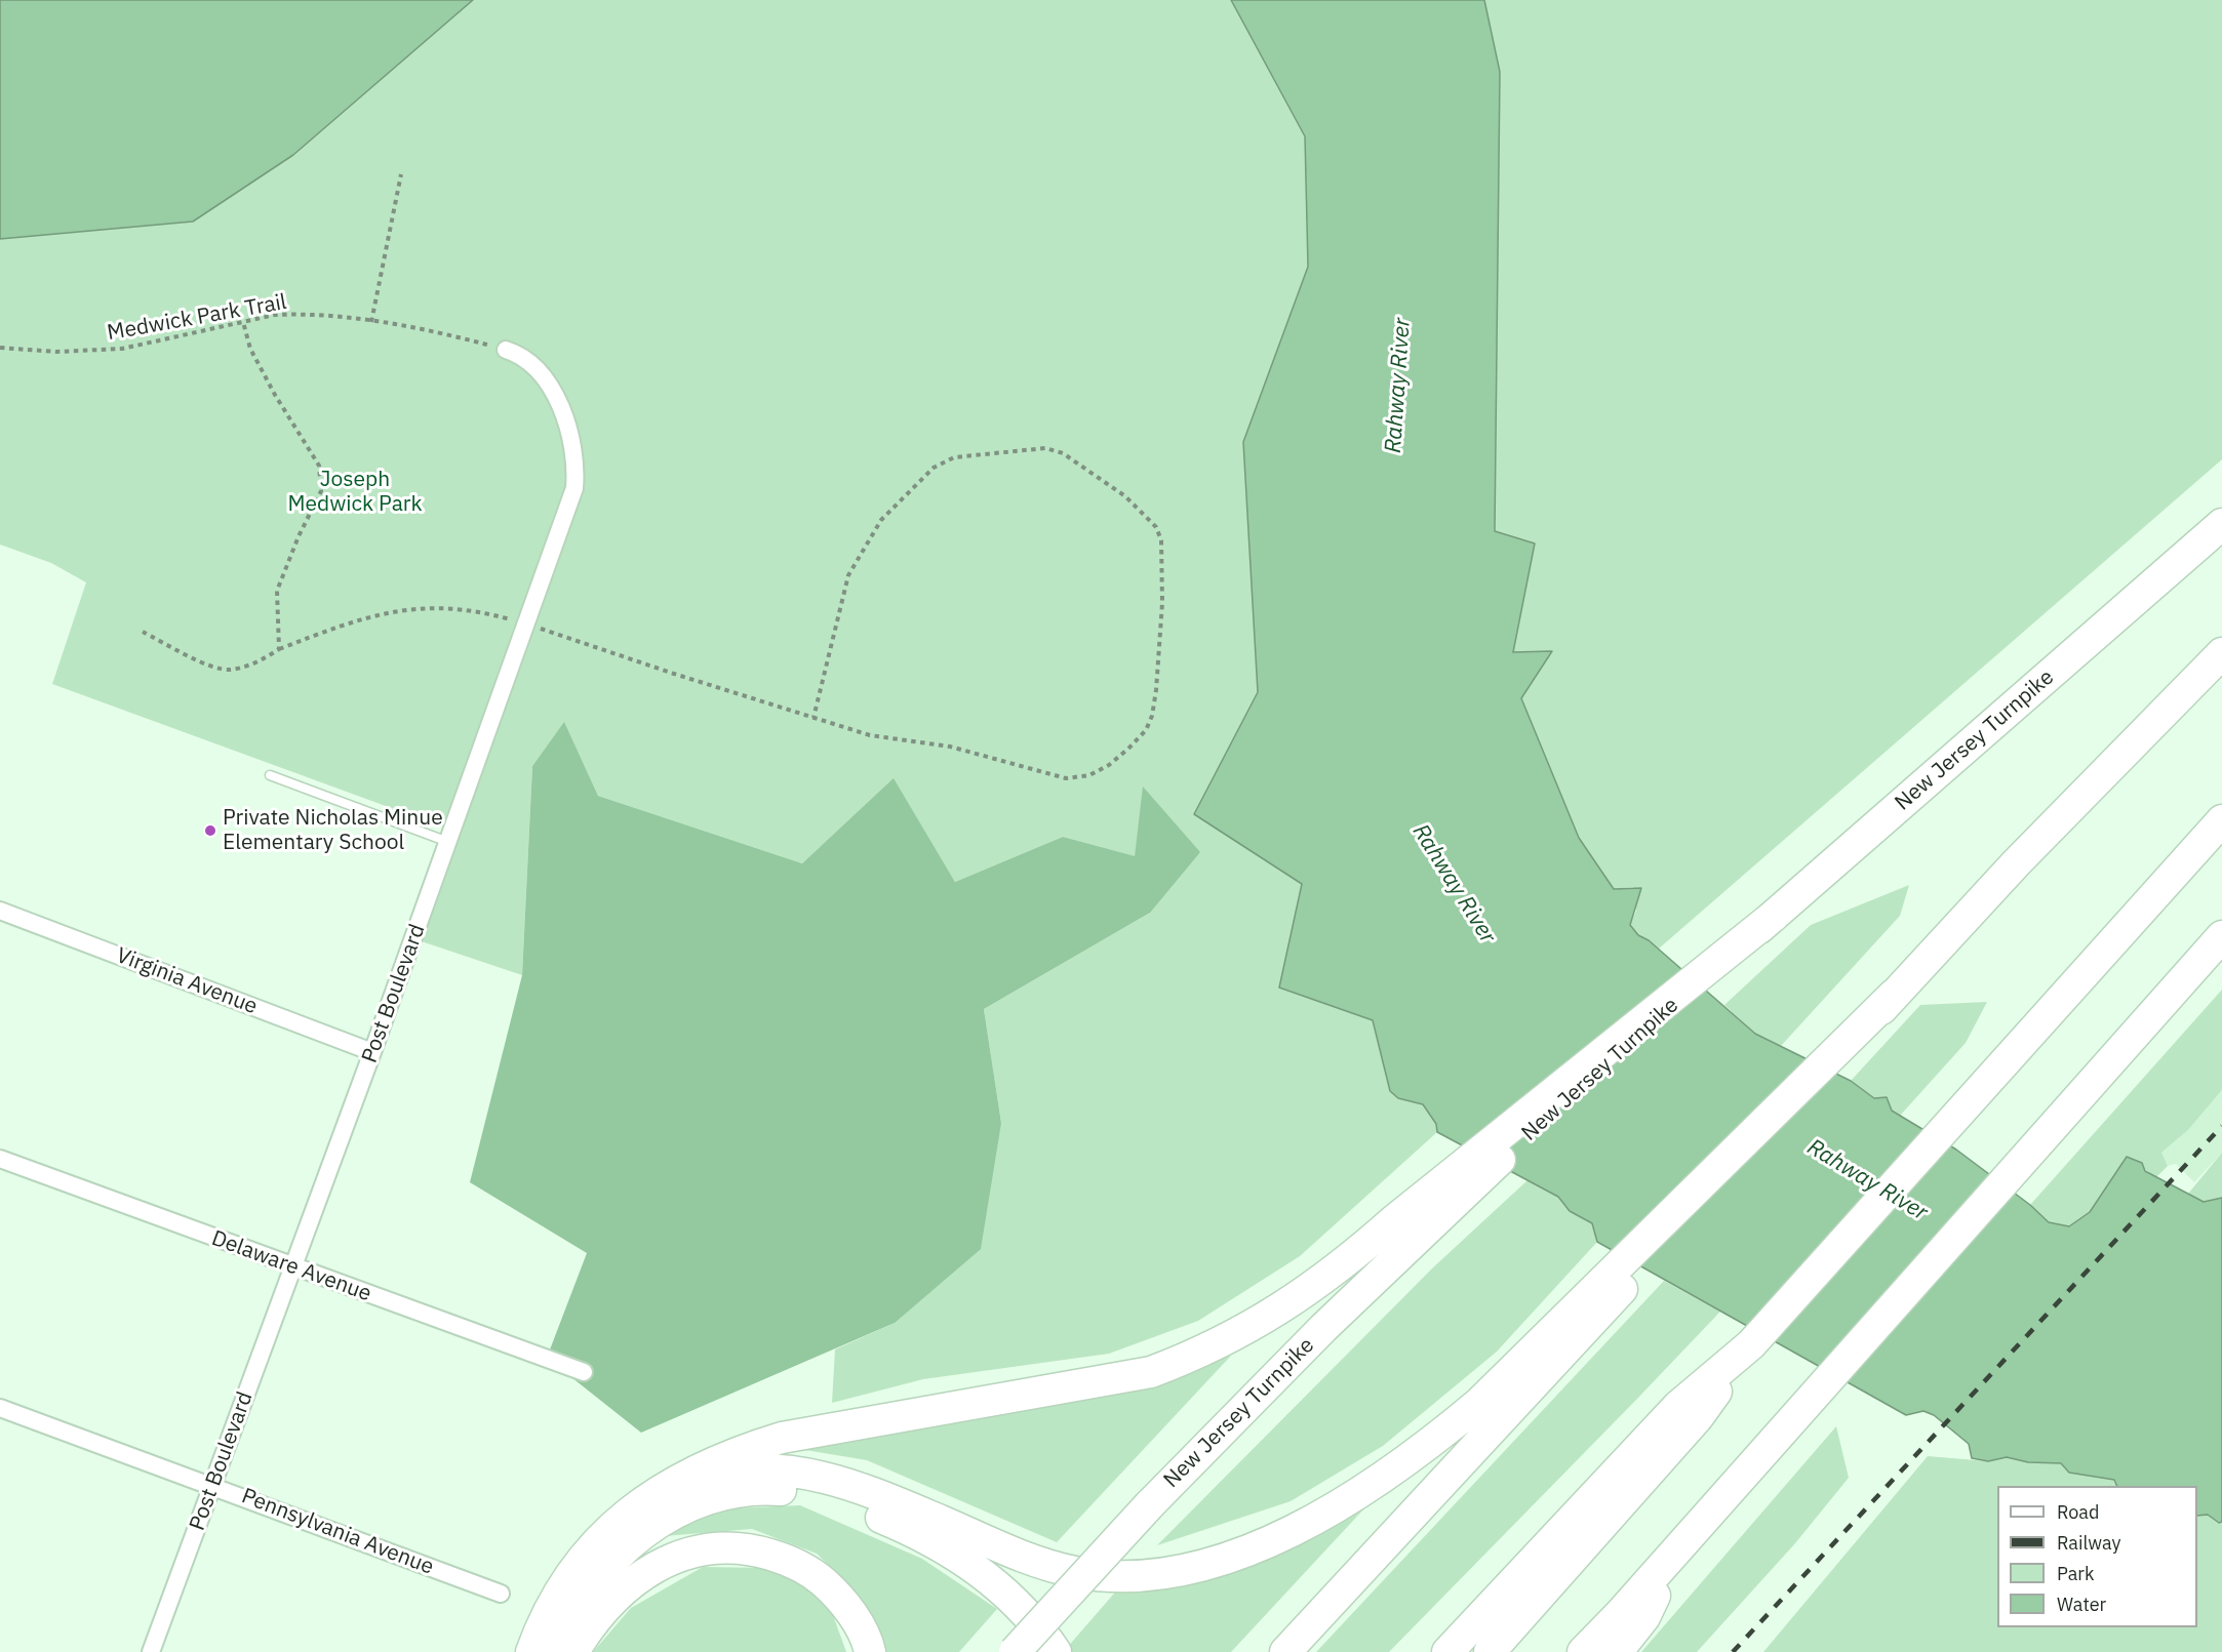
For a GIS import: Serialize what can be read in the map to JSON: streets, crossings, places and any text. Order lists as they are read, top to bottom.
{
  "streets": {
    "highway": ["New Jersey Turnpike"],
    "street": [
      "Virginia Avenue",
      "Post Boulevard",
      "Delaware Avenue",
      "Pennsylvania Avenue"
    ],
    "path": ["Medwick Park Trail"]
  },
  "crossings": [
    ["Medwick Park Trail", "Post Boulevard"],
    ["Virginia Avenue", "Post Boulevard"],
    ["Post Boulevard", "Delaware Avenue"],
    ["Post Boulevard", "Pennsylvania Avenue"]
  ],
  "water": ["Rahway River"],
  "parks": ["Joseph Medwick Park"],
  "places": ["Private Nicholas Minue Elementary School"],
  "legend": [
    "Road",
    "Railway",
    "Park",
    "Water"
  ]
}
